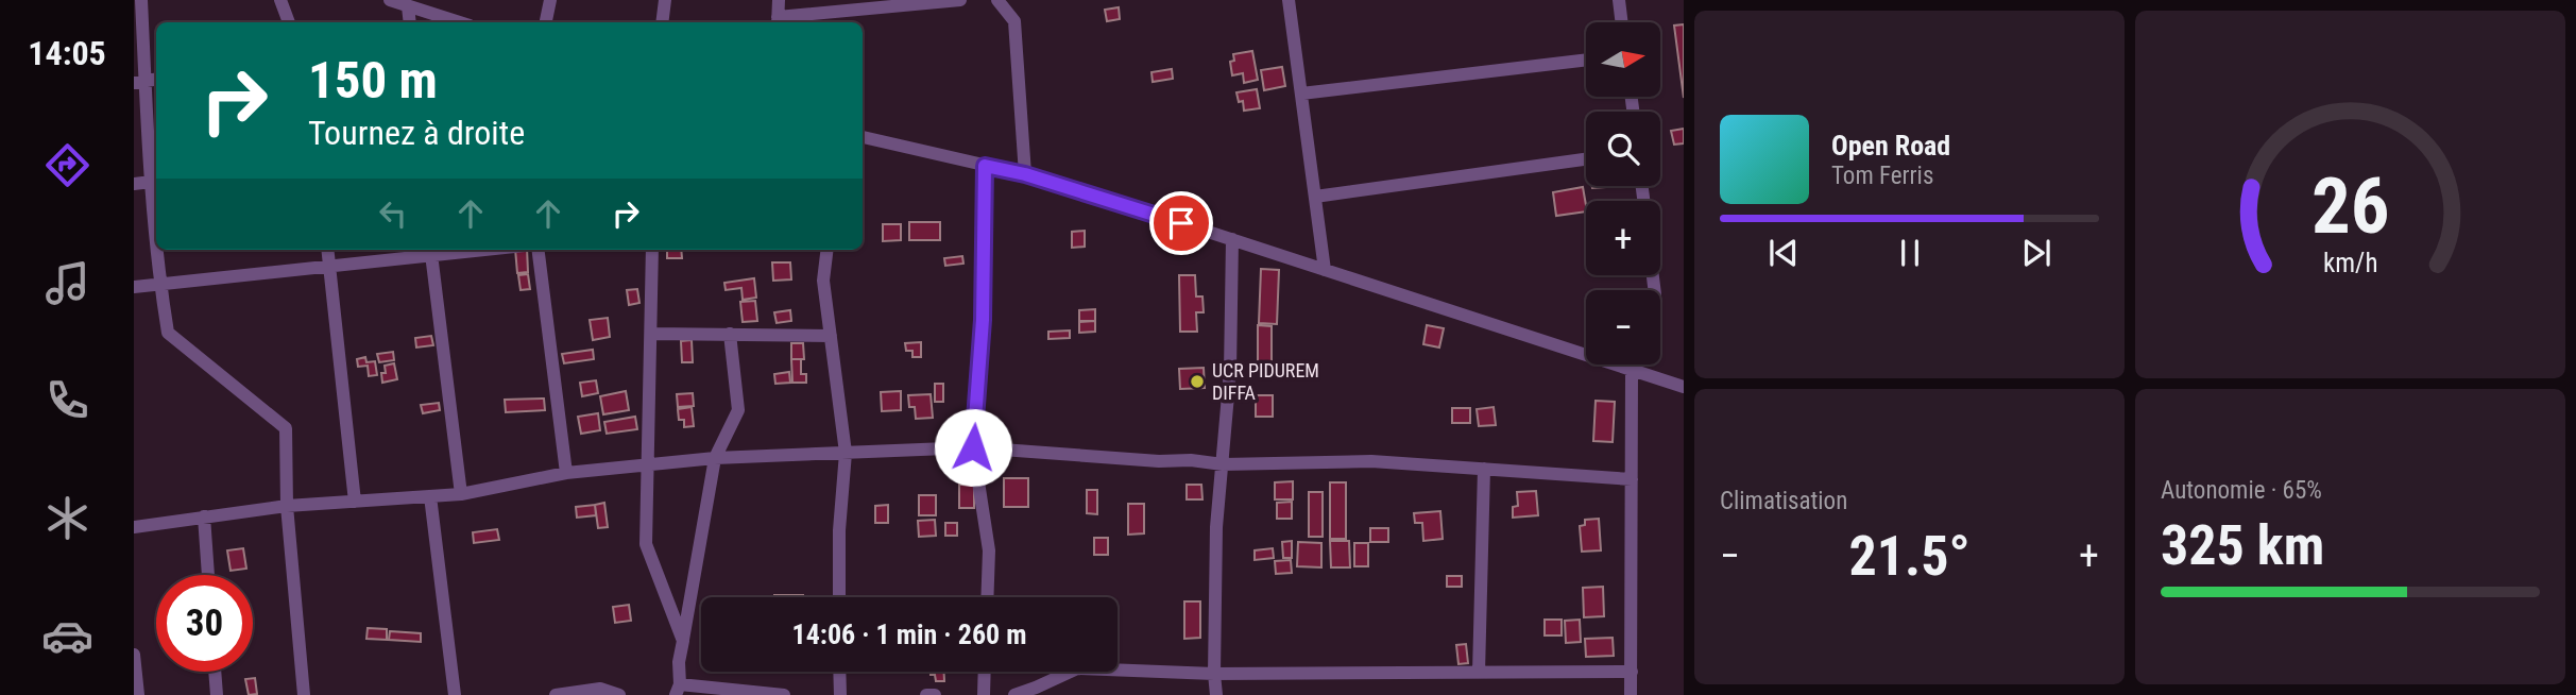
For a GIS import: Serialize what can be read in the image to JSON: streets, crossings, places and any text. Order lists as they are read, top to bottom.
{
  "places": ["UCR PIDUREM DIFFA"],
  "north": "right",
  "page": {
    "tabs": "14:05",
    "map_buttons": ["+", "−"],
    "turn": ["150 m", "Tournez à droite"],
    "song": ["Open Road", "Tom Ferris"],
    "tile": [
      "Climatisation",
      ["Autonomie · 65%", "325 km"]
    ],
    "heat": ["−", "21.5°", "+"],
    "limit": "30",
    "trip": "14:06 · 1 min · 260 m",
    "gauge": ["26", "km/h"]
  }
}
